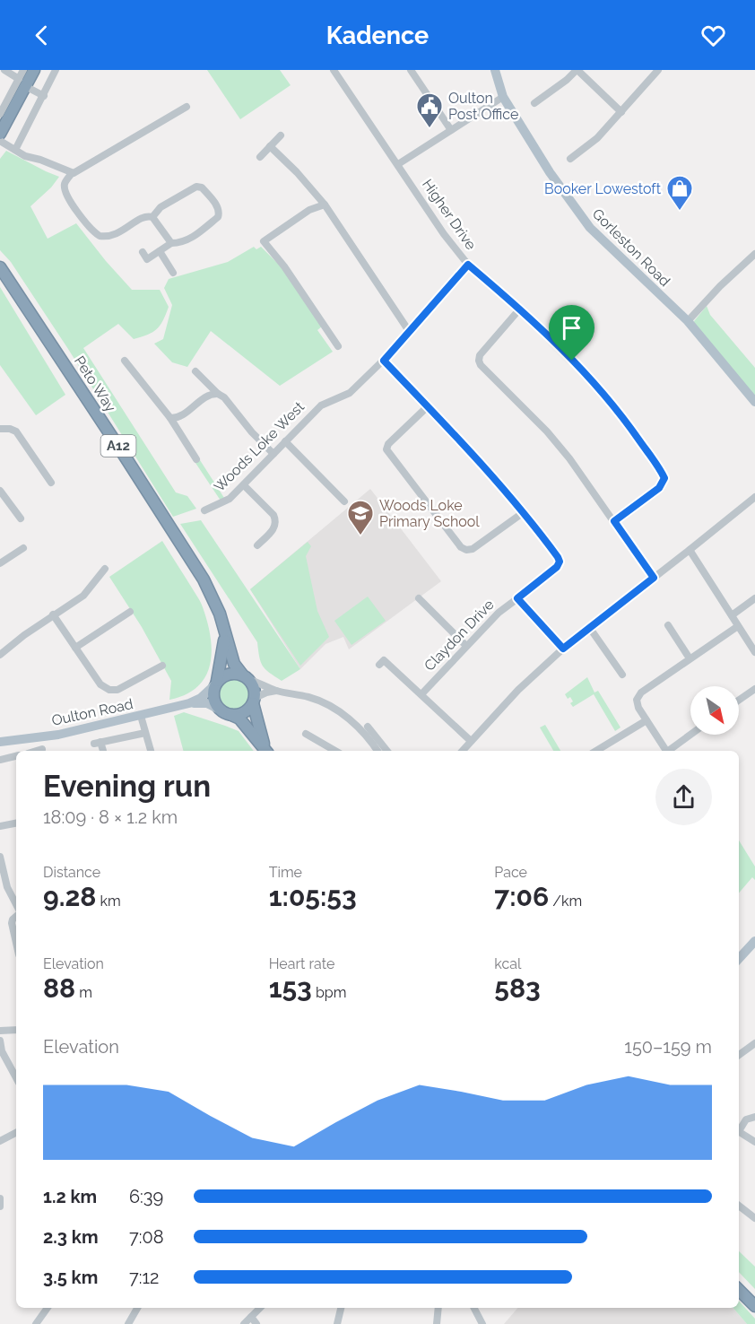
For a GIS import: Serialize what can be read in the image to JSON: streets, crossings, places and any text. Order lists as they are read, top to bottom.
{
  "streets": {
    "highway": ["Peto Way", "A12"],
    "main road": ["Gorleston Road", "Oulton Road"],
    "street": ["Higher Drive", "Woods Loke West", "Claydon Drive"]
  },
  "crossings": [
    ["Higher Drive", "Woods Loke West"],
    ["Peto Way", "Oulton Road"],
    ["Woods Loke West", "Claydon Drive"]
  ],
  "places": {
    "public building": ["Oulton Post Office"],
    "shop": ["Booker Lowestoft"],
    "school or university": ["Woods Loke Primary School"]
  },
  "north": "bottom right",
  "page": {
    "header": "Kadence",
    "heading": ["Evening run", "18:09 · 8 × 1.2 km"],
    "stats": [
      ["Distance", "9.28 km"],
      ["Time", "1:05:53"],
      ["Pace", "7:06 /km"],
      ["Elevation", "88 m"],
      ["Heart rate", "153 bpm"],
      ["kcal", "583"]
    ],
    "chart": ["Elevation", "150–159 m"],
    "list": [
      {
        "name": "1.2 km",
        "note": "6:39"
      },
      {
        "name": "2.3 km",
        "note": "7:08"
      },
      {
        "name": "3.5 km",
        "note": "7:12"
      }
    ]
  }
}
